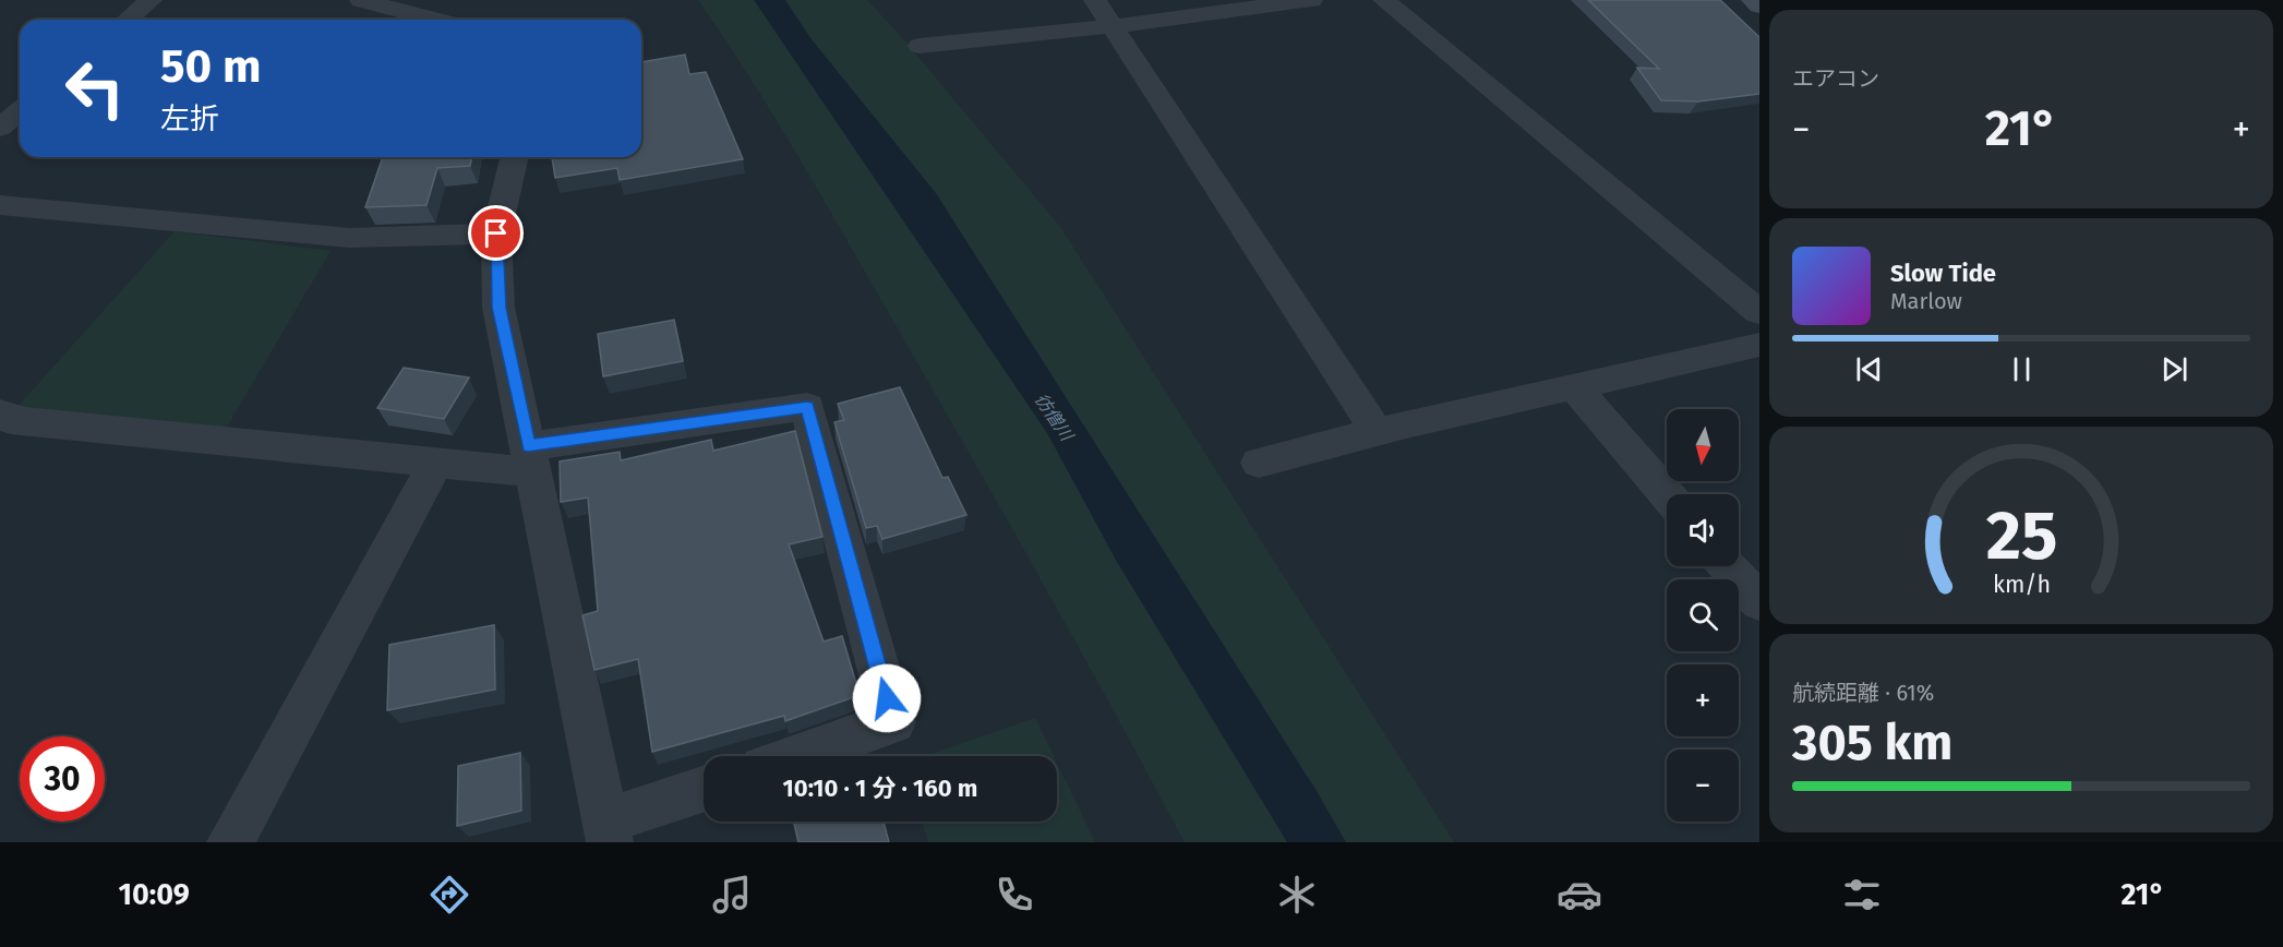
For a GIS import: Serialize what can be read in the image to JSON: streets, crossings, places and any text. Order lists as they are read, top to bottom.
{
  "water": ["彷僧川"],
  "north": "bottom",
  "page": {
    "tile": [
      "エアコン",
      ["航続距離 · 61%", "305 km"]
    ],
    "turn": ["50 m", "左折"],
    "heat": ["−", "21°", "+"],
    "song": ["Slow Tide", "Marlow"],
    "map_buttons": ["+", "−"],
    "limit": "30",
    "trip": "10:10 · 1 分 · 160 m",
    "tabs": ["10:09", "21°"],
    "gauge": ["25", "km/h"]
  }
}
